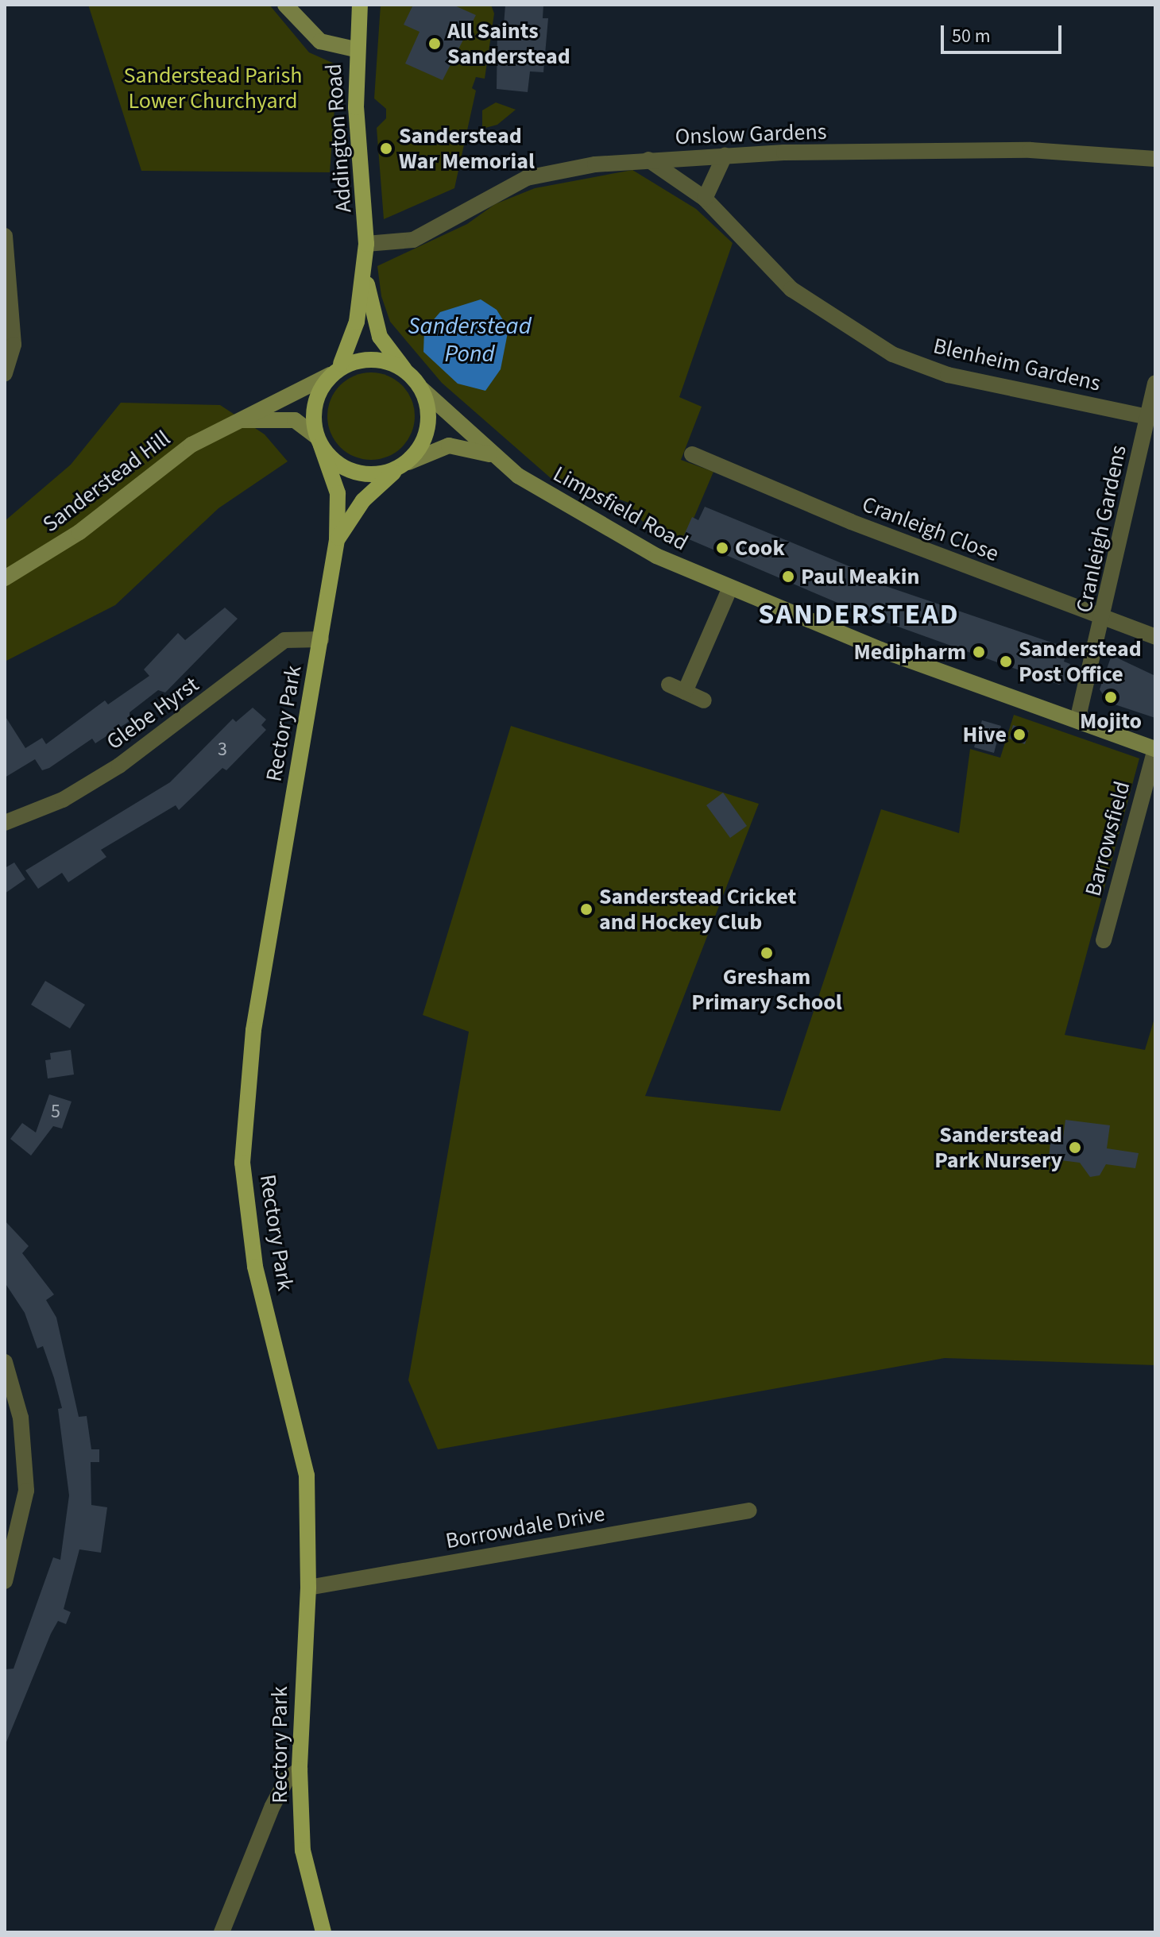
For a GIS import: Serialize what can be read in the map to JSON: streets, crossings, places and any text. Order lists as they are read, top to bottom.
{
  "streets": {
    "main road": [
      "Addington Road",
      "Sanderstead Hill",
      "Limpsfield Road",
      "Rectory Park"
    ],
    "street": [
      "Onslow Gardens",
      "Blenheim Gardens",
      "Cranleigh Close",
      "Cranleigh Gardens",
      "Glebe Hyrst",
      "Barrowsfield",
      "Borrowdale Drive"
    ]
  },
  "crossings": [
    ["Onslow Gardens", "Addington Road"],
    ["Onslow Gardens", "Blenheim Gardens"],
    ["Blenheim Gardens", "Cranleigh Gardens"],
    ["Sanderstead Hill", "Limpsfield Road"],
    ["Sanderstead Hill", "Rectory Park"],
    ["Limpsfield Road", "Cranleigh Gardens"],
    ["Limpsfield Road", "Rectory Park"],
    ["Limpsfield Road", "Barrowsfield"],
    ["Cranleigh Close", "Cranleigh Gardens"],
    ["Glebe Hyrst", "Rectory Park"],
    ["Rectory Park", "Borrowdale Drive"]
  ],
  "districts": ["SANDERSTEAD"],
  "water": ["Sanderstead Pond"],
  "parks": ["Sanderstead Parish Lower Churchyard"],
  "places": [
    "All Saints Sanderstead",
    "Sanderstead War Memorial",
    "Cook",
    "Paul Meakin",
    "Medipharm",
    "Sanderstead Post Office",
    "Mojito",
    "Hive",
    "Sanderstead Cricket and Hockey Club",
    "Gresham Primary School",
    "Sanderstead Park Nursery"
  ],
  "house_numbers": ["3", "5"],
  "scale_bar": "50 m"
}
